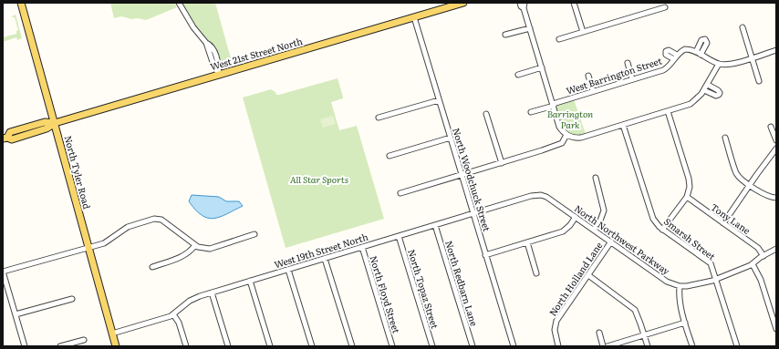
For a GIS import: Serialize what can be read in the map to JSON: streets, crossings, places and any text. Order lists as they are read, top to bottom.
{
  "streets": {
    "main road": ["West 21st Street North", "North Tyler Road"],
    "street": [
      "West Barrington Street",
      "North Woodchuck Street",
      "Tony Lane",
      "Smarsh Street",
      "North Northwest Parkway",
      "West 19th Street North",
      "North Holland Lane",
      "North Redbarn Lane",
      "North Topaz Street",
      "North Floyd Street"
    ]
  },
  "crossings": [
    ["West 21st Street North", "North Tyler Road"],
    ["West 21st Street North", "North Woodchuck Street"],
    ["North Tyler Road", "West 19th Street North"],
    ["North Woodchuck Street", "West 19th Street North"],
    ["North Northwest Parkway", "West 19th Street North"],
    ["North Northwest Parkway", "North Holland Lane"],
    ["West 19th Street North", "North Redbarn Lane"],
    ["West 19th Street North", "North Topaz Street"],
    ["West 19th Street North", "North Floyd Street"]
  ],
  "parks": ["Barrington Park", "All Star Sports"]
}
